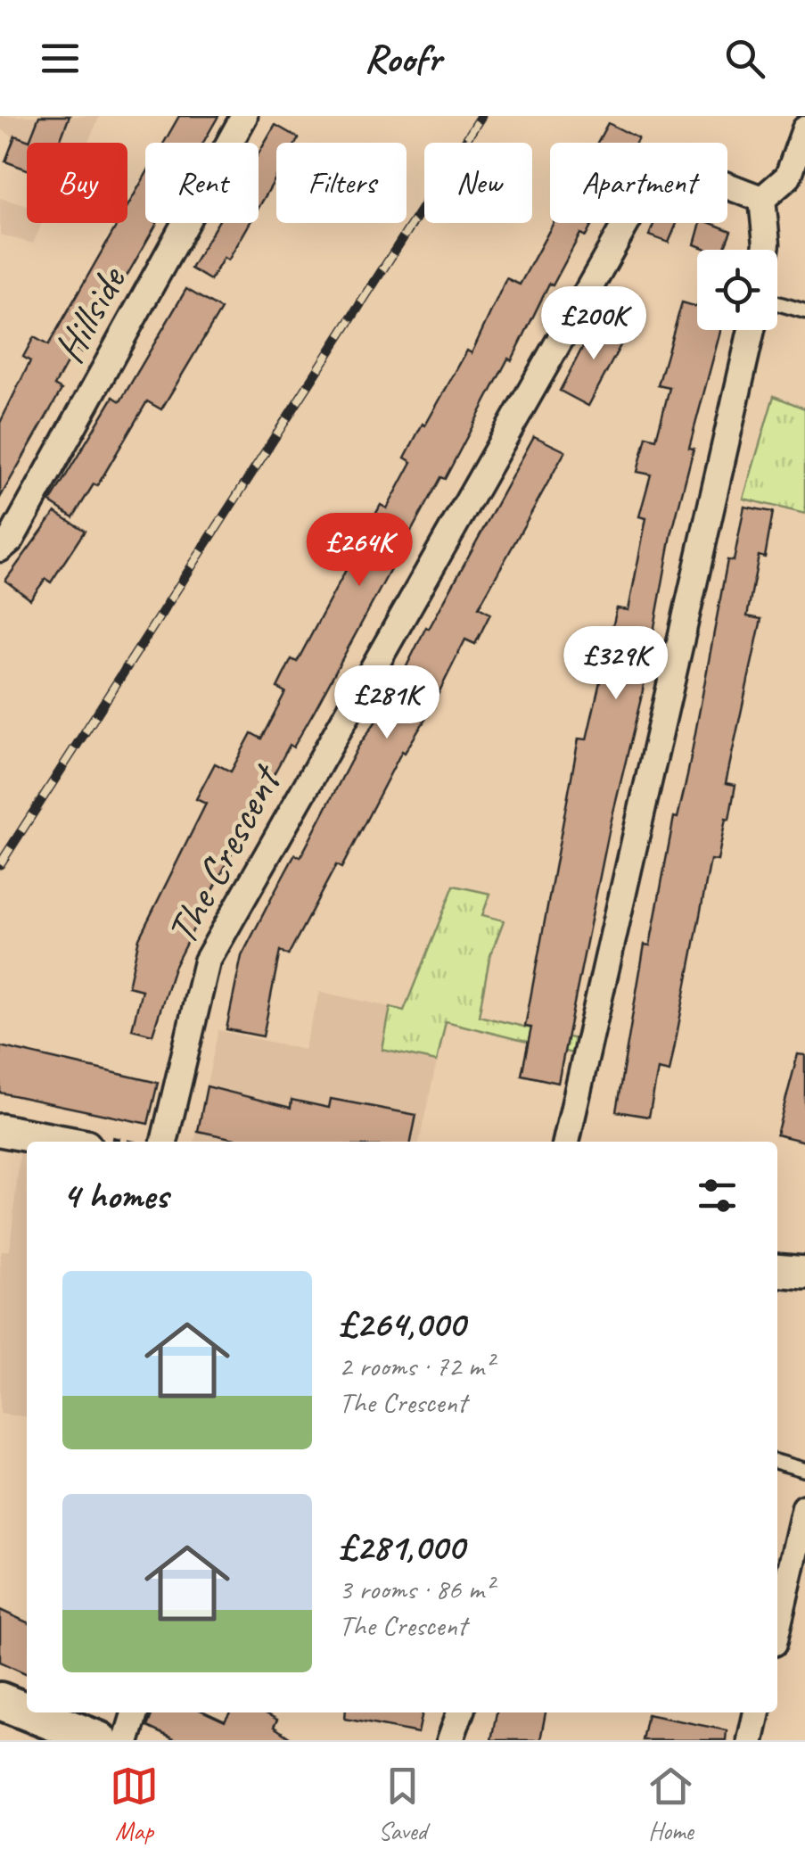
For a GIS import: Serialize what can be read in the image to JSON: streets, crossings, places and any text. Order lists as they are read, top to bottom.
{
  "streets": {
    "street": ["Hillside", "The Crescent"]
  },
  "page": {
    "header": "Roofr",
    "chip": [
      "Buy",
      "Rent",
      "Filters",
      "New",
      "Apartment"
    ],
    "price": [
      "£200K",
      "£264K",
      "£329K",
      "£281K"
    ],
    "heading": "4 homes",
    "list": [
      {
        "name": "£264,000",
        "note": "2 rooms · 72 m² · The Crescent"
      },
      {
        "name": "£281,000",
        "note": "3 rooms · 86 m² · The Crescent"
      }
    ],
    "tabs": ["Map", "Saved", "Home"]
  }
}
